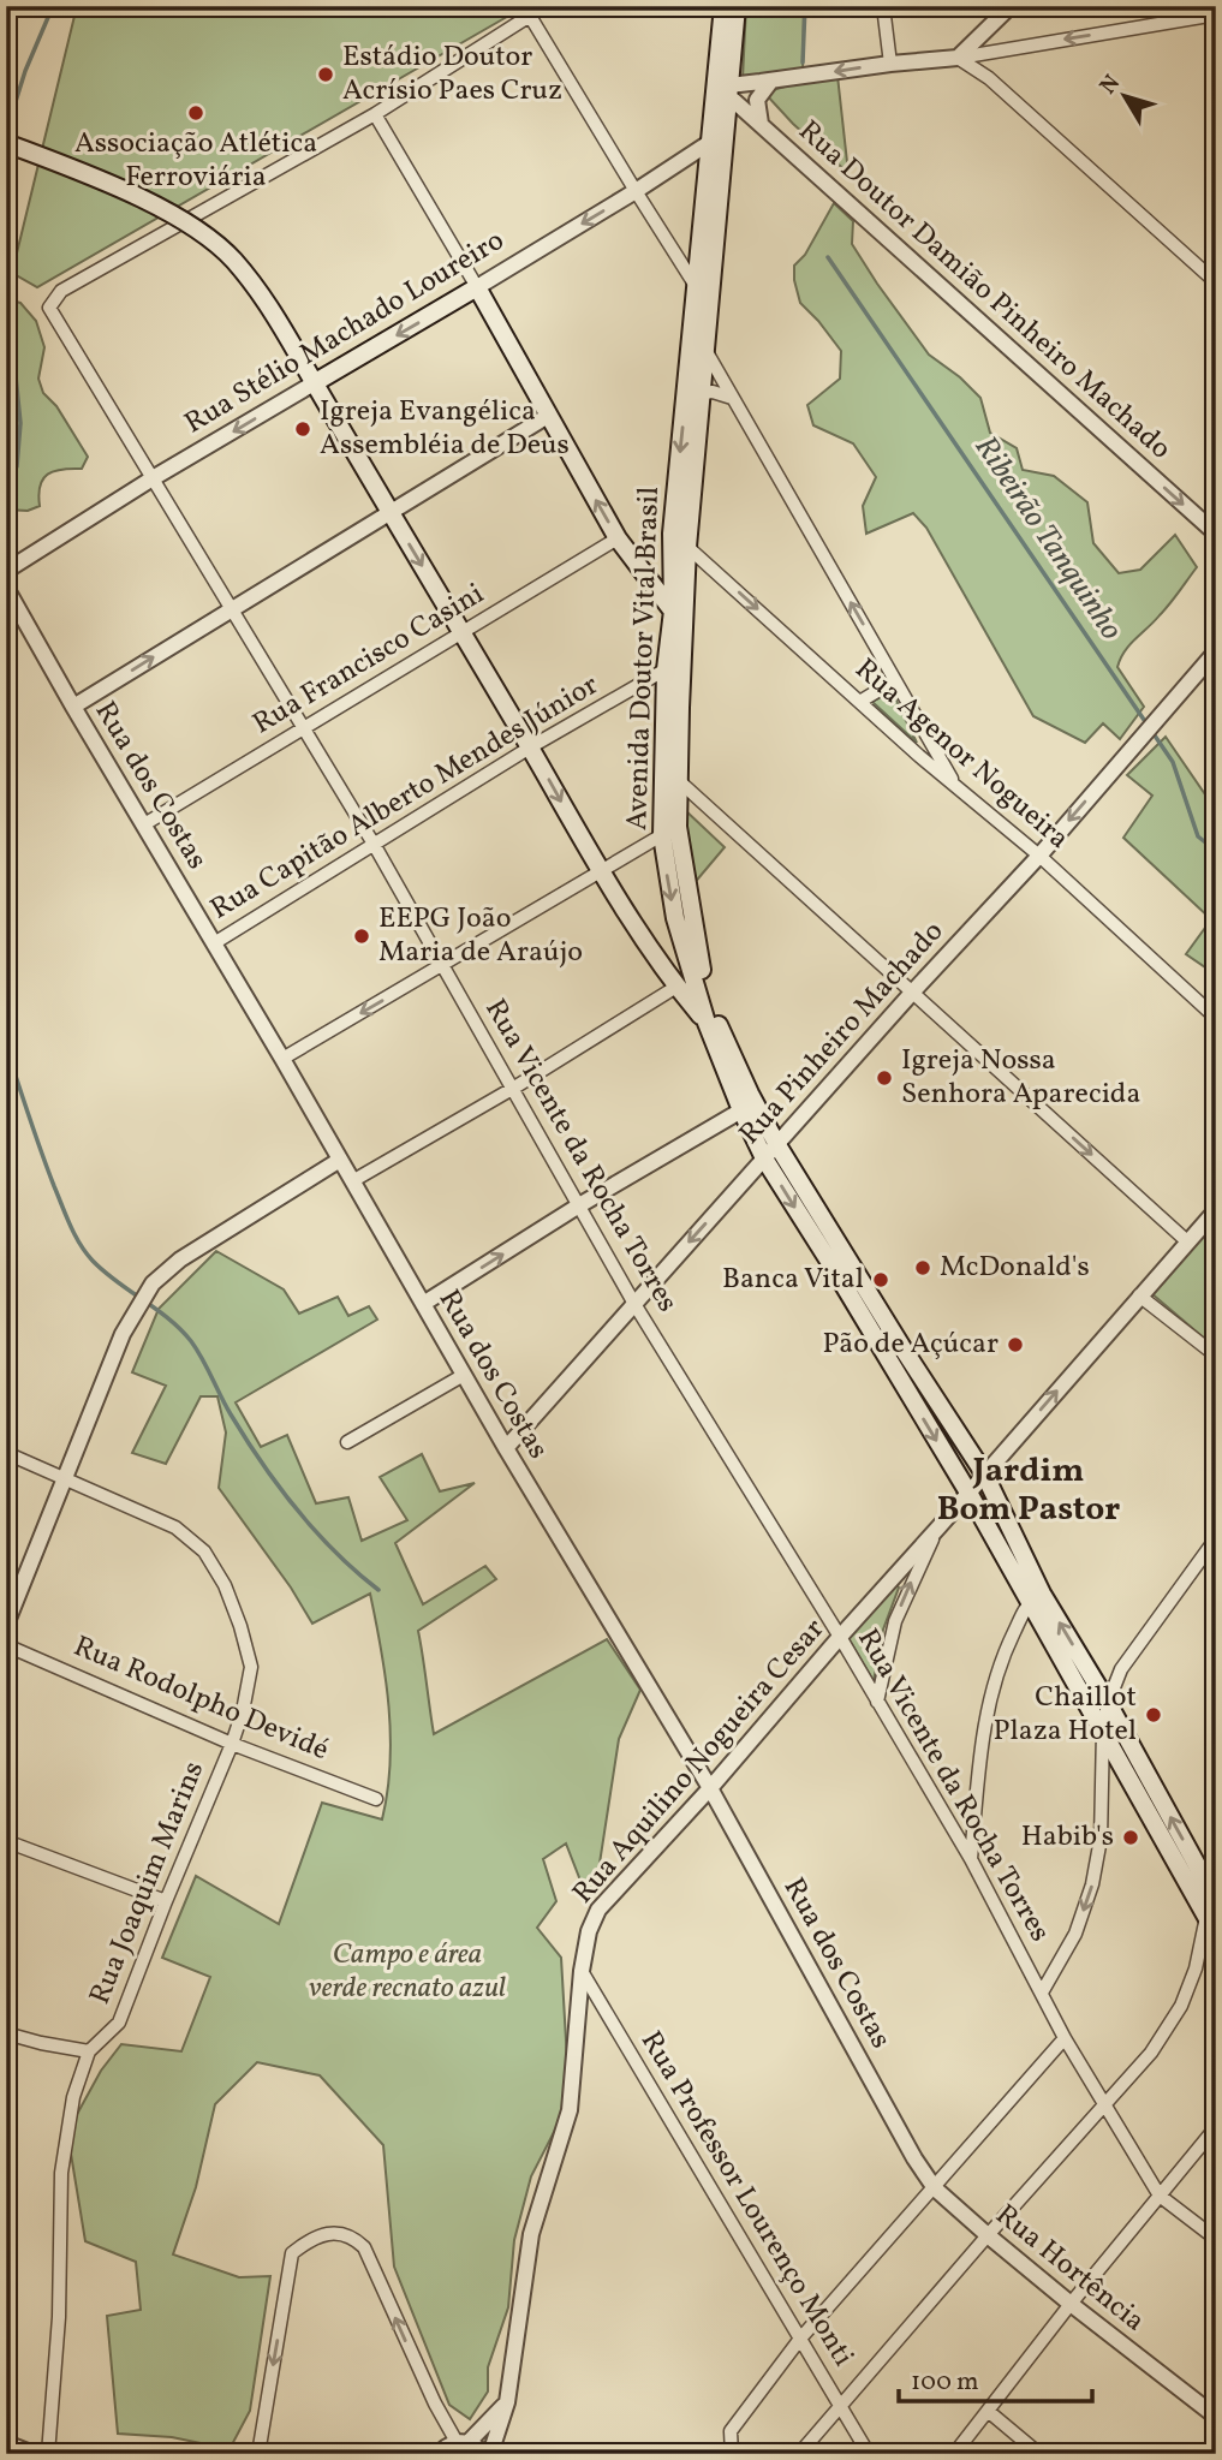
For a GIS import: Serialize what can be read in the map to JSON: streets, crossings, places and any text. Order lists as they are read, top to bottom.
{
  "streets": {
    "main road": ["Rua Stélio Machado Loureiro", "Avenida Doutor Vital Brasil"],
    "street": [
      "Rua Doutor Damião Pinheiro Machado",
      "Rua Francisco Casini",
      "Rua Agenor Nogueira",
      "Rua dos Costas",
      "Rua Capitão Alberto Mendes Júnior",
      "Rua Pinheiro Machado",
      "Rua Vicente da Rocha Torres",
      "Rua Rodolpho Devidé",
      "Rua Aquilino Nogueira Cesar",
      "Rua Joaquim Marins",
      "Rua Professor Lourenço Monti",
      "Rua Hortência"
    ]
  },
  "crossings": [
    ["Rua Doutor Damião Pinheiro Machado", "Avenida Doutor Vital Brasil"],
    ["Rua Stélio Machado Loureiro", "Avenida Doutor Vital Brasil"],
    ["Rua Stélio Machado Loureiro", "Rua Vicente da Rocha Torres"],
    ["Avenida Doutor Vital Brasil", "Rua Agenor Nogueira"],
    ["Avenida Doutor Vital Brasil", "Rua Capitão Alberto Mendes Júnior"],
    ["Avenida Doutor Vital Brasil", "Rua Pinheiro Machado"],
    ["Avenida Doutor Vital Brasil", "Rua Aquilino Nogueira Cesar"],
    ["Rua Francisco Casini", "Rua dos Costas"],
    ["Rua Francisco Casini", "Rua Vicente da Rocha Torres"],
    ["Rua Agenor Nogueira", "Rua Pinheiro Machado"],
    ["Rua dos Costas", "Rua Capitão Alberto Mendes Júnior"],
    ["Rua dos Costas", "Rua Pinheiro Machado"],
    ["Rua dos Costas", "Rua Aquilino Nogueira Cesar"],
    ["Rua dos Costas", "Rua Hortência"],
    ["Rua Capitão Alberto Mendes Júnior", "Rua Vicente da Rocha Torres"],
    ["Rua Pinheiro Machado", "Rua Vicente da Rocha Torres"],
    ["Rua Vicente da Rocha Torres", "Rua Aquilino Nogueira Cesar"],
    ["Rua Rodolpho Devidé", "Rua Joaquim Marins"],
    ["Rua Aquilino Nogueira Cesar", "Rua Professor Lourenço Monti"]
  ],
  "one_way": ["Rua Doutor Damião Pinheiro Machado"],
  "districts": ["Jardim Bom Pastor"],
  "water": ["Ribeirão Tanquinho"],
  "parks": ["Campo e área verde recnato azul"],
  "places": [
    "Estádio Doutor Acrísio Paes Cruz",
    "Associação Atlética Ferroviária",
    "Igreja Evangélica Assembléia de Deus",
    "EEPG João Maria de Araújo",
    "Igreja Nossa Senhora Aparecida",
    "McDonald's",
    "Banca Vital",
    "Pão de Açúcar",
    "Chaillot Plaza Hotel",
    "Habib's"
  ],
  "scale_bar": "100 m",
  "north": "top left"
}
